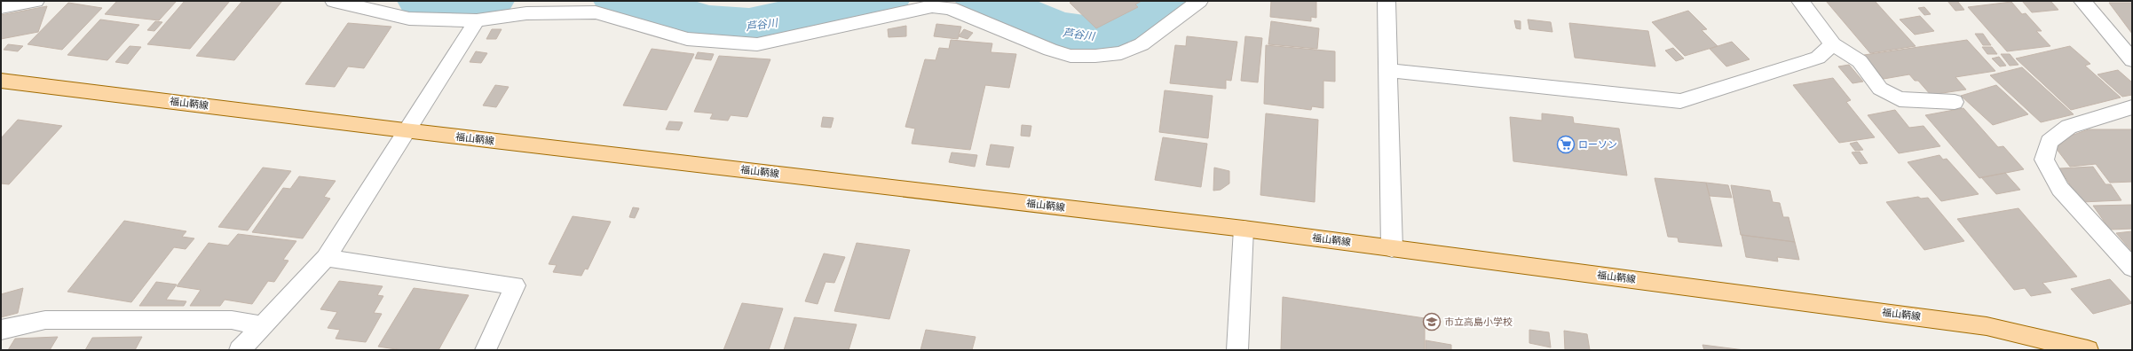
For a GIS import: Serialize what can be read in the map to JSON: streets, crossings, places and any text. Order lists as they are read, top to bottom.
{
  "streets": {
    "main road": ["福山鞆線"]
  },
  "water": ["芦谷川"],
  "places": {
    "supermarket": ["ローソン"],
    "school or university": ["市立高島小学校"]
  }
}
